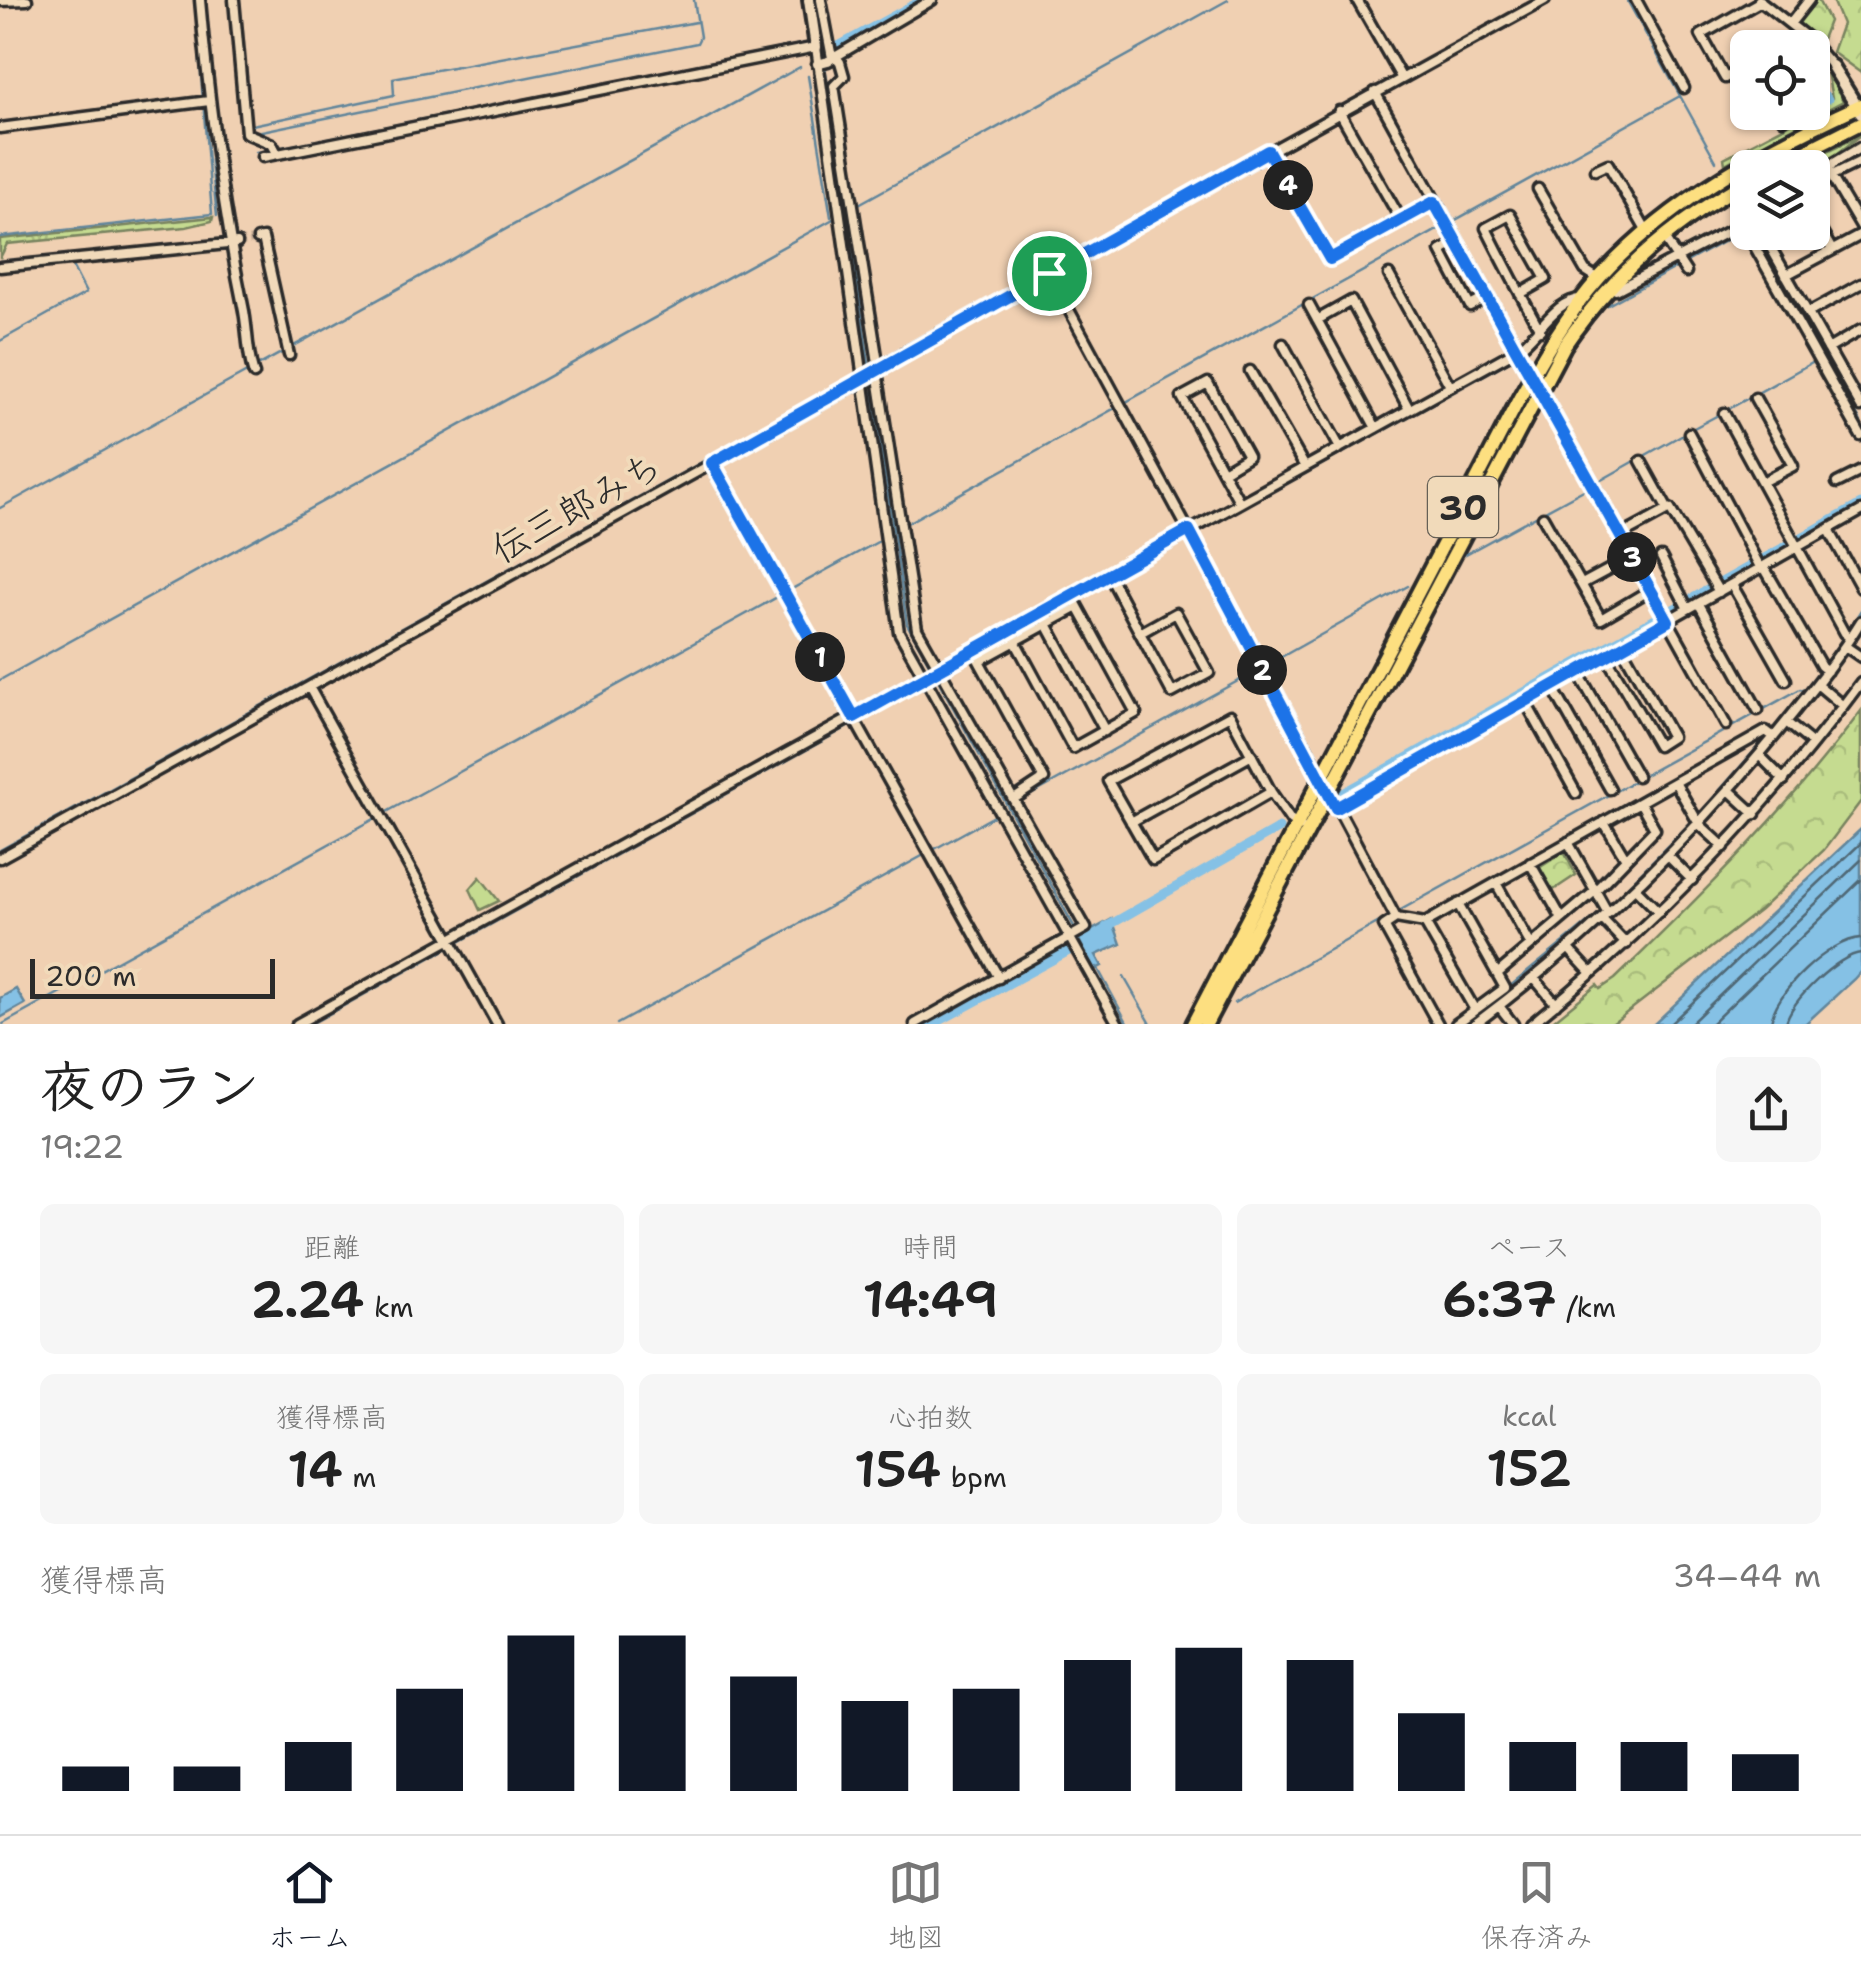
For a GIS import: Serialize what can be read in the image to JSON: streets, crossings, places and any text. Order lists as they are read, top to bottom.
{
  "streets": {
    "highway": ["30"],
    "street": ["伝三郎みち"]
  },
  "scale_bar": "200 m",
  "page": {
    "pins": [
      "4",
      "3",
      "1",
      "2"
    ],
    "scale": "200 m",
    "heading": ["夜のラン", "19:22"],
    "stats": [
      ["距離", "2.24 km"],
      ["時間", "14:49"],
      ["ペース", "6:37 /km"],
      ["獲得標高", "14 m"],
      ["心拍数", "154 bpm"],
      ["kcal", "152"]
    ],
    "chart": ["獲得標高", "34–44 m"],
    "tabs": ["ホーム", "地図", "保存済み"]
  }
}
